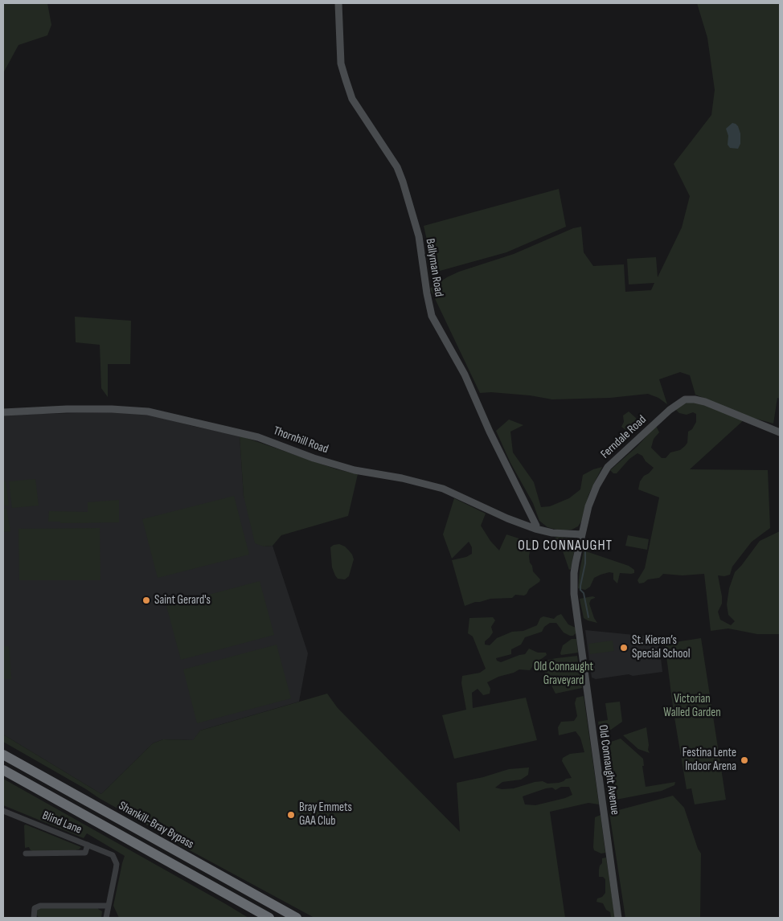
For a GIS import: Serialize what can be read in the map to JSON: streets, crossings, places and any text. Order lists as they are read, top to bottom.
{
  "streets": {
    "highway": ["Shankill-Bray Bypass"],
    "street": [
      "Ballyman Road",
      "Ferndale Road",
      "Thornhill Road",
      "Old Connaught Avenue",
      "Blind Lane"
    ]
  },
  "crossings": [
    ["Ballyman Road", "Thornhill Road"],
    ["Ferndale Road", "Thornhill Road"],
    ["Ferndale Road", "Old Connaught Avenue"]
  ],
  "districts": ["OLD CONNAUGHT"],
  "parks": ["Old Connaught Graveyard", "Victorian Walled Garden"],
  "places": [
    "Saint Gerard's",
    "St. Kieran’s Special School",
    "Festina Lente Indoor Arena",
    "Bray Emmets GAA Club"
  ]
}
